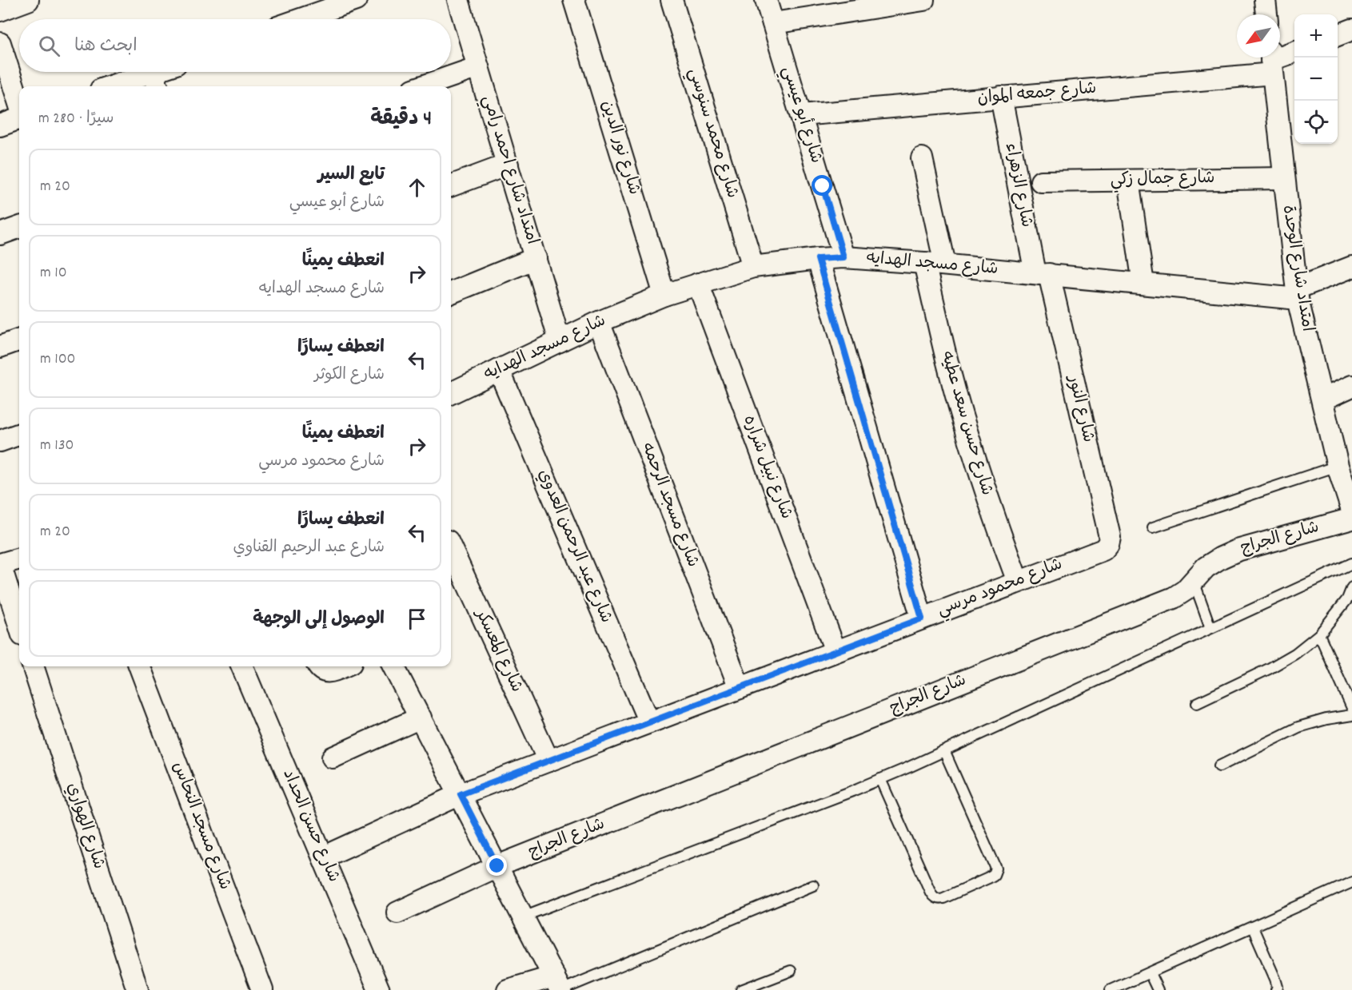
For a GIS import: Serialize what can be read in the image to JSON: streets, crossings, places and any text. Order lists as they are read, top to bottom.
{
  "streets": {
    "street": [
      "شارع جمعه الموان",
      "شارع أبو عيسي",
      "شارع محمد سنوسي",
      "شارع نور الدين",
      "امتداد شارع احمد رامي",
      "شارع جمال زكي",
      "شارع الزهراء",
      "شارع مسجد الهدايه",
      "امتداد شارع الوحدة",
      "شارع النور",
      "شارع حسن سعد عطيه",
      "شارع نبيل شراره",
      "شارع مسجد الرحمه",
      "شارع الجراج",
      "شارع عبد الرحمن العدوي",
      "شارع محمود مرسي",
      "شارع المعسكر",
      "شارع الهواري",
      "شارع مسجد النحاس",
      "شارع حسن الحداد"
    ]
  },
  "crossings": [
    ["شارع جمعه الموان", "شارع أبو عيسي"],
    ["شارع جمعه الموان", "شارع الزهراء"],
    ["شارع جمعه الموان", "امتداد شارع الوحدة"],
    ["شارع أبو عيسي", "شارع مسجد الهدايه"],
    ["شارع محمد سنوسي", "شارع مسجد الهدايه"],
    ["شارع نور الدين", "شارع مسجد الهدايه"],
    ["امتداد شارع احمد رامي", "شارع مسجد الهدايه"],
    ["شارع جمال زكي", "امتداد شارع الوحدة"],
    ["شارع الزهراء", "شارع مسجد الهدايه"],
    ["شارع الزهراء", "شارع النور"],
    ["شارع مسجد الهدايه", "امتداد شارع الوحدة"],
    ["شارع مسجد الهدايه", "شارع النور"],
    ["شارع مسجد الهدايه", "شارع حسن سعد عطيه"],
    ["شارع مسجد الهدايه", "شارع نبيل شراره"],
    ["شارع مسجد الهدايه", "شارع مسجد الرحمه"],
    ["شارع مسجد الهدايه", "شارع عبد الرحمن العدوي"],
    ["امتداد شارع الوحدة", "شارع الجراج"],
    ["شارع النور", "شارع محمود مرسي"],
    ["شارع حسن سعد عطيه", "شارع محمود مرسي"],
    ["شارع نبيل شراره", "شارع محمود مرسي"],
    ["شارع مسجد الرحمه", "شارع محمود مرسي"],
    ["شارع عبد الرحمن العدوي", "شارع محمود مرسي"],
    ["شارع محمود مرسي", "شارع المعسكر"],
    ["شارع محمود مرسي", "شارع حسن الحداد"]
  ],
  "north": "bottom left",
  "page": {
    "map_buttons": ["+", "−"],
    "search": "ابحث هنا",
    "heading": ["4 دقيقة", "سيرًا · 280 m"],
    "list": [
      ["تابع السير", "شارع أبو عيسي", "20 m"],
      ["انعطف يمينًا", "شارع مسجد الهدايه", "10 m"],
      ["انعطف يسارًا", "شارع الكوثر", "100 m"],
      ["انعطف يمينًا", "شارع محمود مرسي", "130 m"],
      ["انعطف يسارًا", "شارع عبد الرحيم القناوي", "20 m"],
      "الوصول إلى الوجهة"
    ]
  }
}
